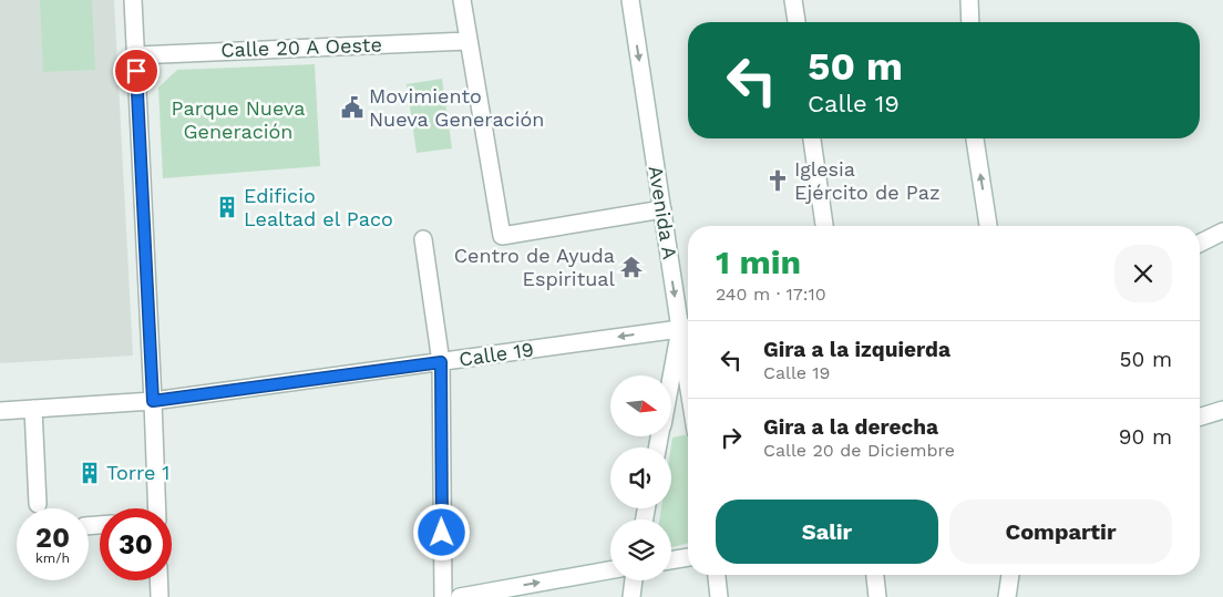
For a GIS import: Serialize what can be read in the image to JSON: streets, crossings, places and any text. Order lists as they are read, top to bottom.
{
  "streets": {
    "street": ["Calle 20 A Oeste", "Avenida A", "Calle 19"]
  },
  "crossings": [
    ["Avenida A", "Calle 19"]
  ],
  "one_way": ["Avenida A", "Calle 19"],
  "parks": ["Parque Nueva Generación"],
  "places": {
    "public building": ["Movimiento Nueva Generación"],
    "church": ["Iglesia Ejército de Paz"],
    "building": ["Edificio Lealtad el Paco", "Torre 1"],
    "temple": ["Centro de Ayuda Espiritual"]
  },
  "north": "right",
  "page": {
    "turn": ["50 m", "Calle 19"],
    "heading": ["1 min", "240 m · 17:10"],
    "list": [
      {
        "name": "Gira a la izquierda",
        "note": "Calle 19",
        "value": "50 m"
      },
      {
        "name": "Gira a la derecha",
        "note": "Calle 20 de Diciembre",
        "value": "90 m"
      }
    ],
    "buttons": ["Salir", "Compartir"],
    "speed": "20 km/h",
    "limit": "30"
  }
}
